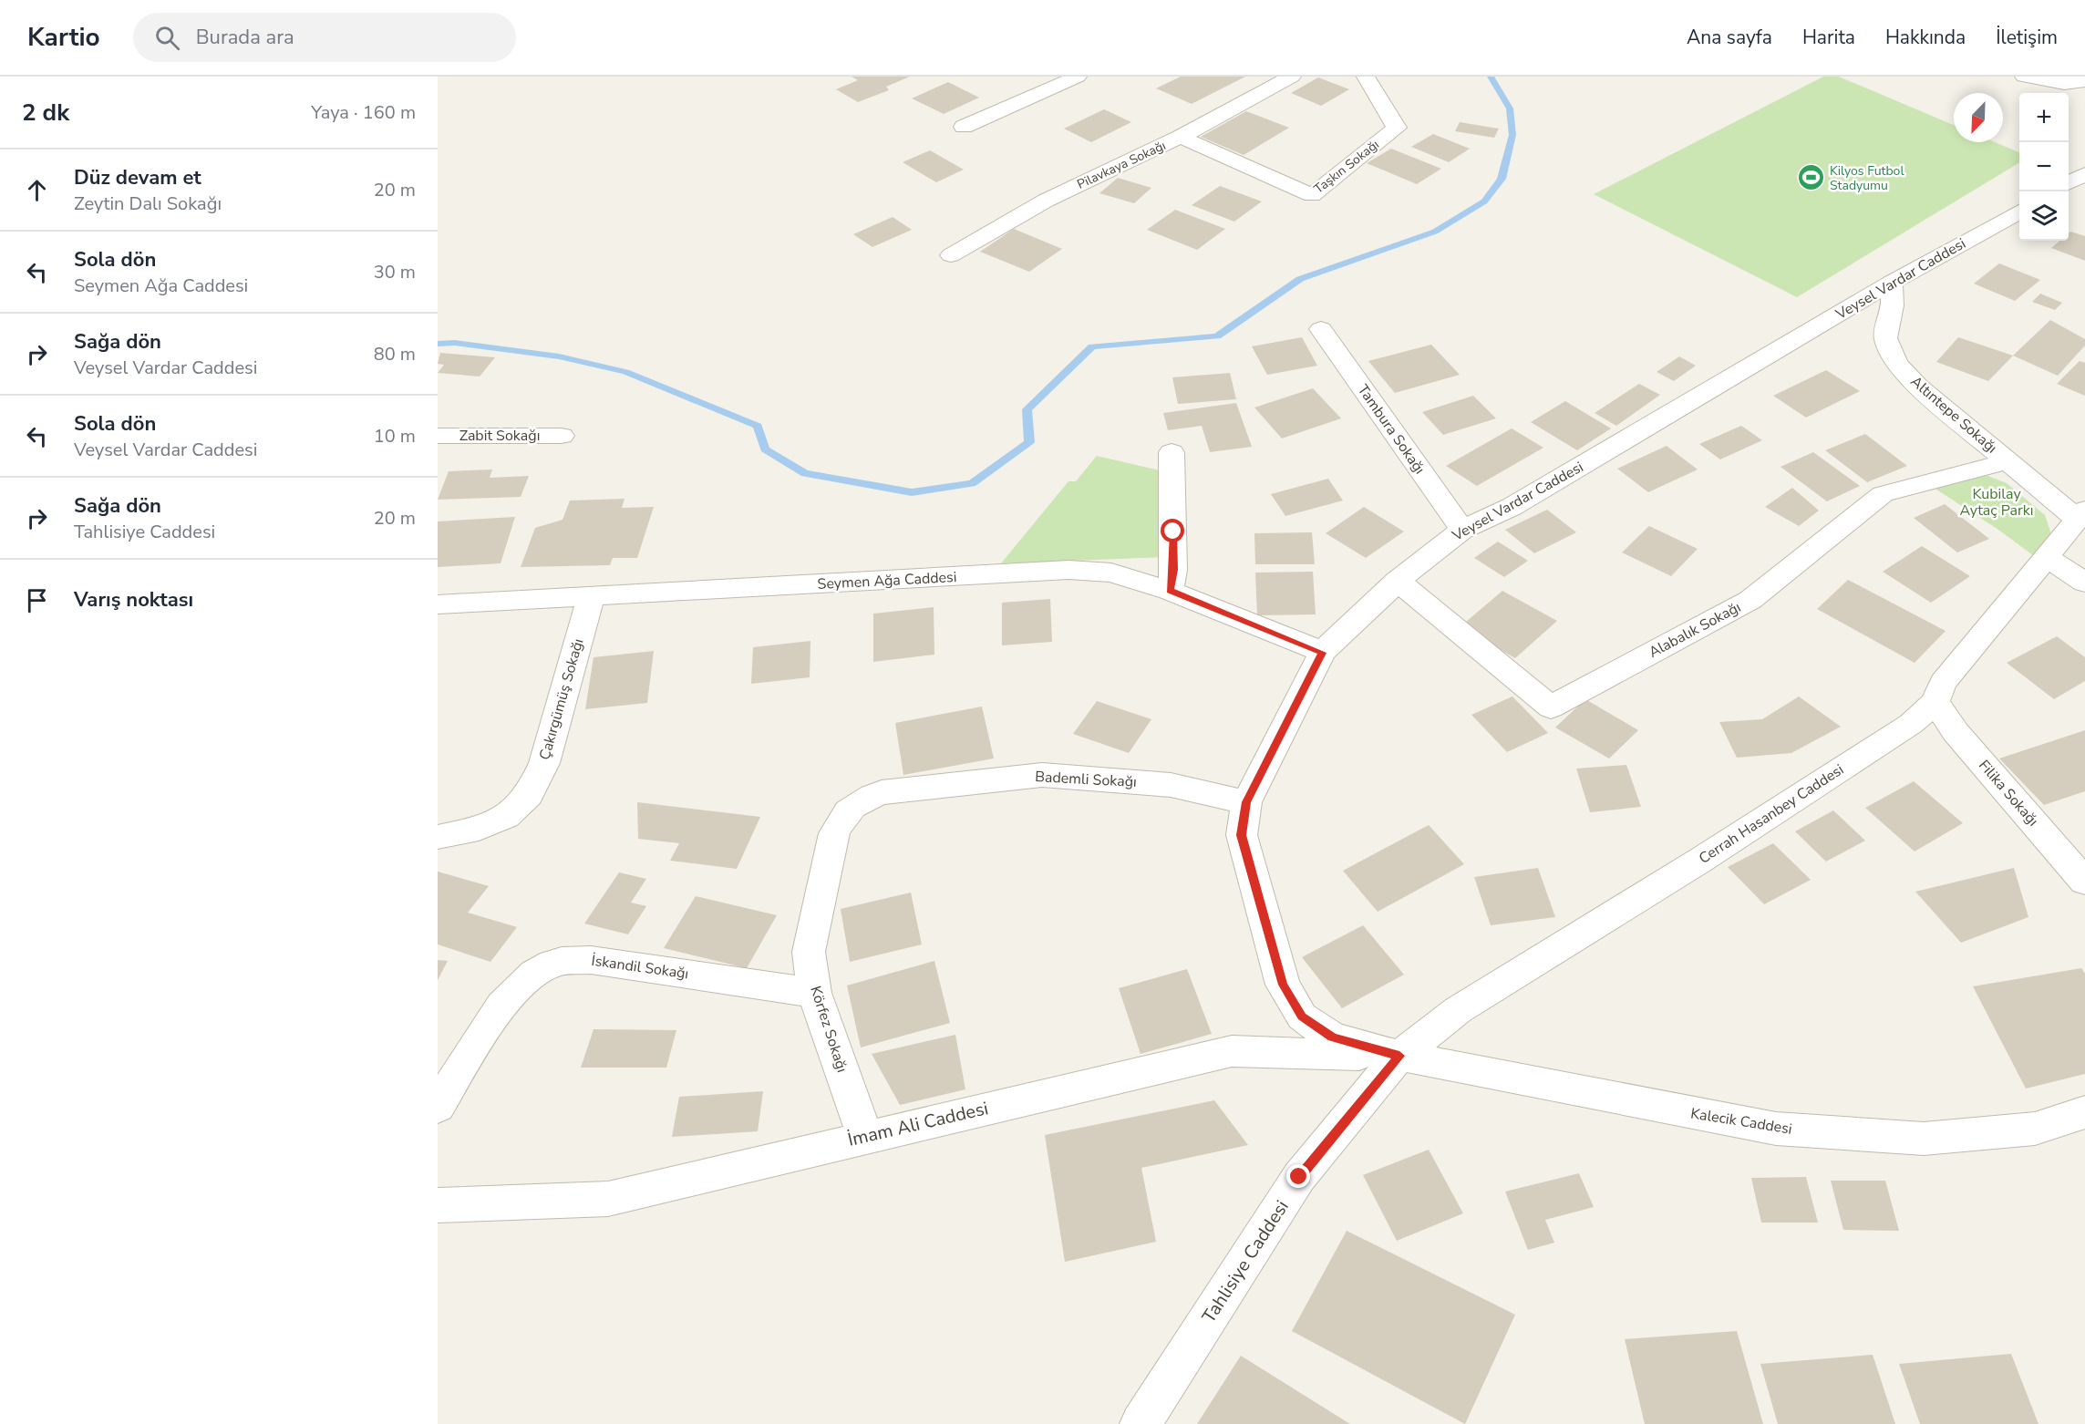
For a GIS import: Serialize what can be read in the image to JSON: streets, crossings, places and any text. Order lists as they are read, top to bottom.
{
  "streets": {
    "street": [
      "Pilavkaya Sokağı",
      "Taşkın Sokağı",
      "Veysel Vardar Caddesi",
      "Altıntepe Sokağı",
      "Tambura Sokağı",
      "Zabit Sokağı",
      "Seymen Ağa Caddesi",
      "Alabalık Sokağı",
      "Çakırgümüş Sokağı",
      "Bademli Sokağı",
      "Filika Sokağı",
      "Cerrah Hasanbey Caddesi",
      "İskandil Sokağı",
      "Körfez Sokağı",
      "Kalecik Caddesi",
      "İmam Ali Caddesi",
      "Tahlisiye Caddesi"
    ]
  },
  "crossings": [
    ["Pilavkaya Sokağı", "Taşkın Sokağı"],
    ["Veysel Vardar Caddesi", "Altıntepe Sokağı"],
    ["Veysel Vardar Caddesi", "Tambura Sokağı"],
    ["Veysel Vardar Caddesi", "Seymen Ağa Caddesi"],
    ["Veysel Vardar Caddesi", "Alabalık Sokağı"],
    ["Veysel Vardar Caddesi", "Bademli Sokağı"],
    ["Veysel Vardar Caddesi", "Cerrah Hasanbey Caddesi"],
    ["Veysel Vardar Caddesi", "Kalecik Caddesi"],
    ["Veysel Vardar Caddesi", "İmam Ali Caddesi"],
    ["Veysel Vardar Caddesi", "Tahlisiye Caddesi"],
    ["Altıntepe Sokağı", "Alabalık Sokağı"],
    ["Altıntepe Sokağı", "Cerrah Hasanbey Caddesi"],
    ["Seymen Ağa Caddesi", "Çakırgümüş Sokağı"],
    ["Bademli Sokağı", "Körfez Sokağı"],
    ["Filika Sokağı", "Cerrah Hasanbey Caddesi"],
    ["Cerrah Hasanbey Caddesi", "Kalecik Caddesi"],
    ["Cerrah Hasanbey Caddesi", "İmam Ali Caddesi"],
    ["Cerrah Hasanbey Caddesi", "Tahlisiye Caddesi"],
    ["İskandil Sokağı", "Körfez Sokağı"],
    ["Körfez Sokağı", "İmam Ali Caddesi"],
    ["Kalecik Caddesi", "İmam Ali Caddesi"],
    ["Kalecik Caddesi", "Tahlisiye Caddesi"],
    ["İmam Ali Caddesi", "Tahlisiye Caddesi"]
  ],
  "parks": ["Kubilay Aytaç Parkı"],
  "places": {
    "sports": ["Kilyos Futbol Stadyumu"]
  },
  "north": "bottom left",
  "page": {
    "header": "Kartio",
    "search": "Burada ara",
    "nav": [
      "Ana sayfa",
      "Harita",
      "Hakkında",
      "İletişim"
    ],
    "heading": ["2 dk", "Yaya · 160 m"],
    "map_buttons": ["+", "−"],
    "list": [
      ["Düz devam et", "Zeytin Dalı Sokağı", "20 m"],
      ["Sola dön", "Seymen Ağa Caddesi", "30 m"],
      ["Sağa dön", "Veysel Vardar Caddesi", "80 m"],
      ["Sola dön", "Veysel Vardar Caddesi", "10 m"],
      ["Sağa dön", "Tahlisiye Caddesi", "20 m"],
      "Varış noktası"
    ]
  }
}
